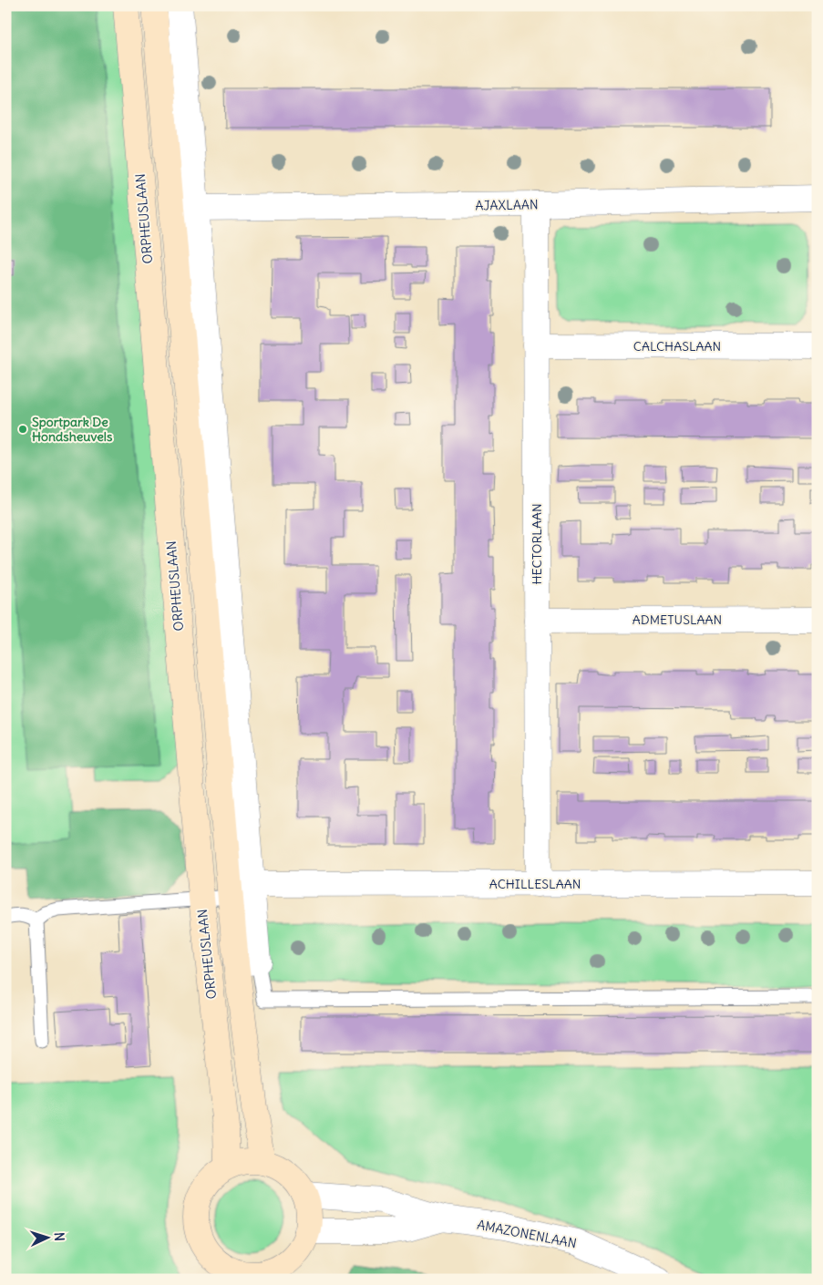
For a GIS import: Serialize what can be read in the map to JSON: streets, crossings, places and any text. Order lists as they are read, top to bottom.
{
  "streets": {
    "main road": ["ORPHEUSLAAN"],
    "street": [
      "AJAXLAAN",
      "CALCHASLAAN",
      "HECTORLAAN",
      "ADMETUSLAAN",
      "ACHILLESLAAN",
      "AMAZONENLAAN"
    ]
  },
  "crossings": [
    ["AJAXLAAN", "HECTORLAAN"],
    ["ORPHEUSLAAN", "AMAZONENLAAN"],
    ["CALCHASLAAN", "HECTORLAAN"],
    ["HECTORLAAN", "ADMETUSLAAN"],
    ["HECTORLAAN", "ACHILLESLAAN"]
  ],
  "places": ["Sportpark De Hondsheuvels"],
  "north": "right"
}
